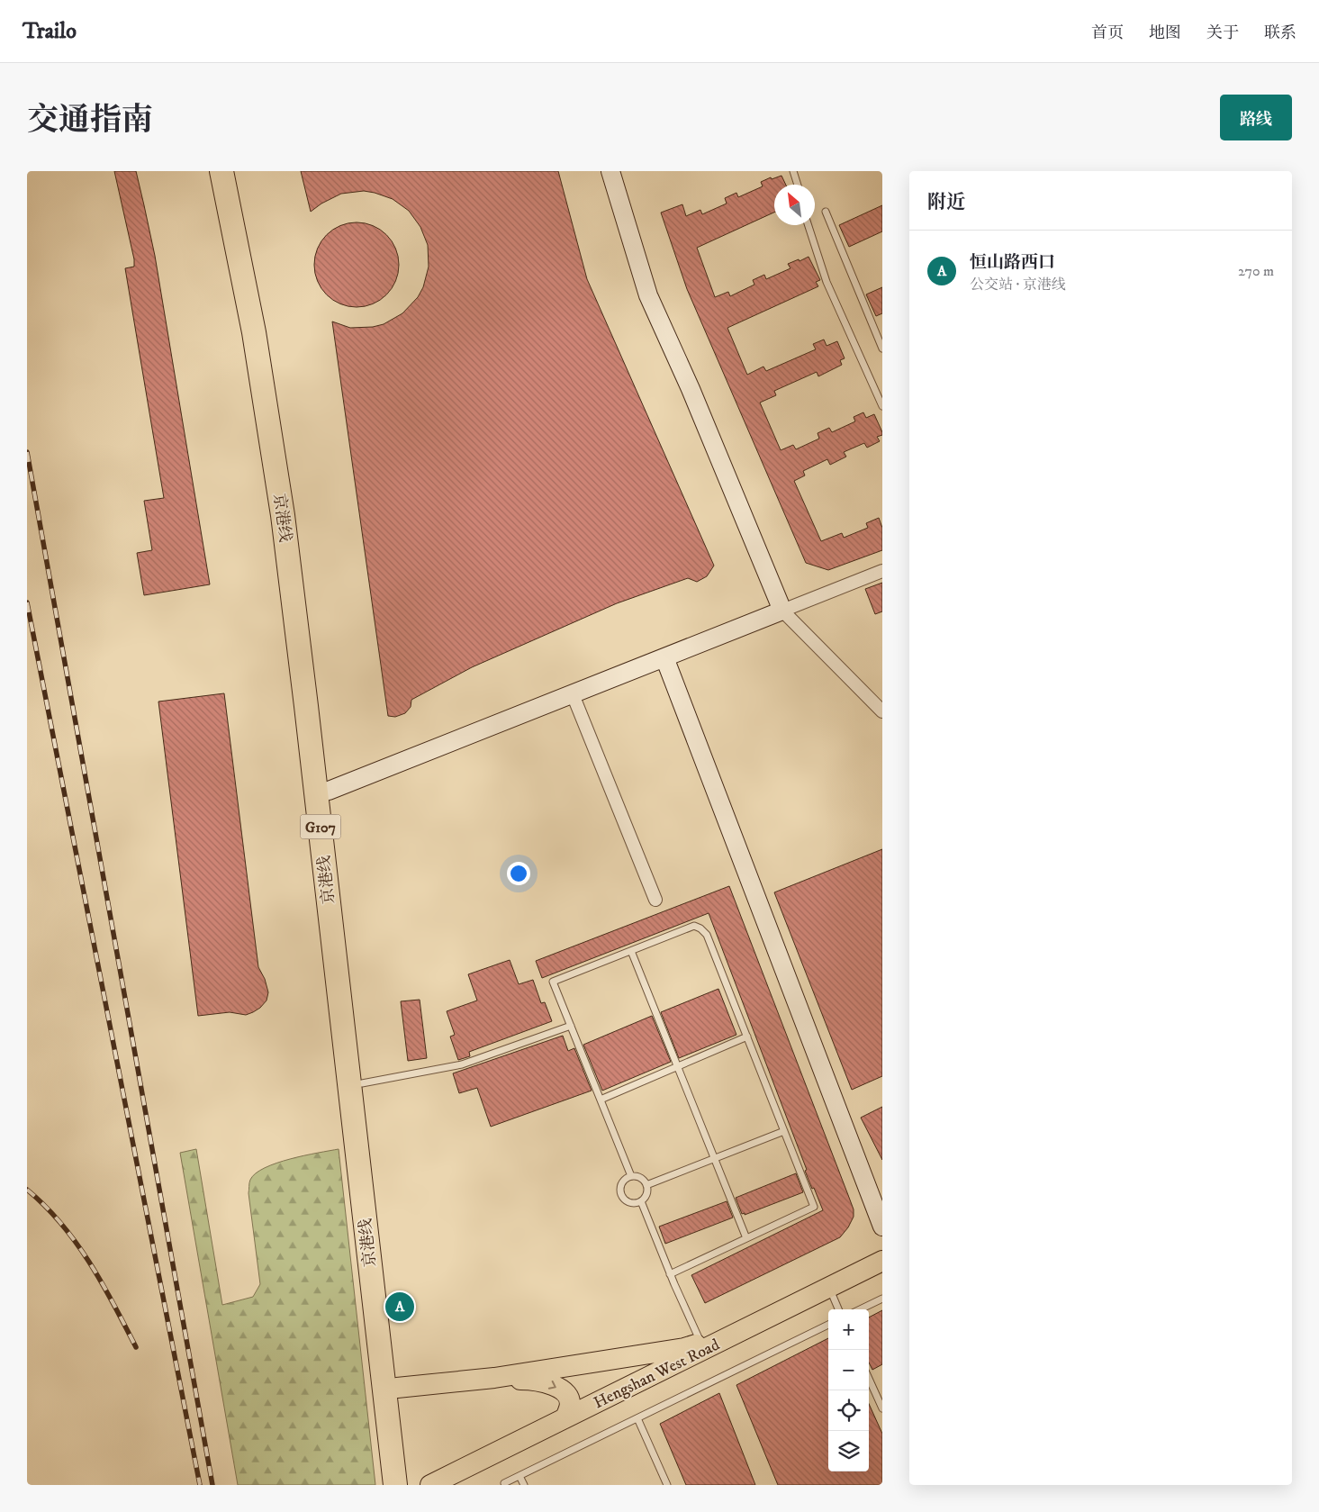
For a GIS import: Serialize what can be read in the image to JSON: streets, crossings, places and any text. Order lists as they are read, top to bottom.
{
  "streets": {
    "highway": ["京港线", "G107"],
    "main road": ["Hengshan West Road"]
  },
  "north": "top left",
  "page": {
    "header": "Trailo",
    "nav": [
      "首页",
      "地图",
      "关于",
      "联系"
    ],
    "title": "交通指南",
    "buttons": "路线",
    "heading": "附近",
    "list": [
      {
        "mark": "A",
        "name": "恒山路西口",
        "note": "公交站 · 京港线",
        "value": "270 m"
      }
    ],
    "pins": "A",
    "map_buttons": ["+", "−"]
  }
}
